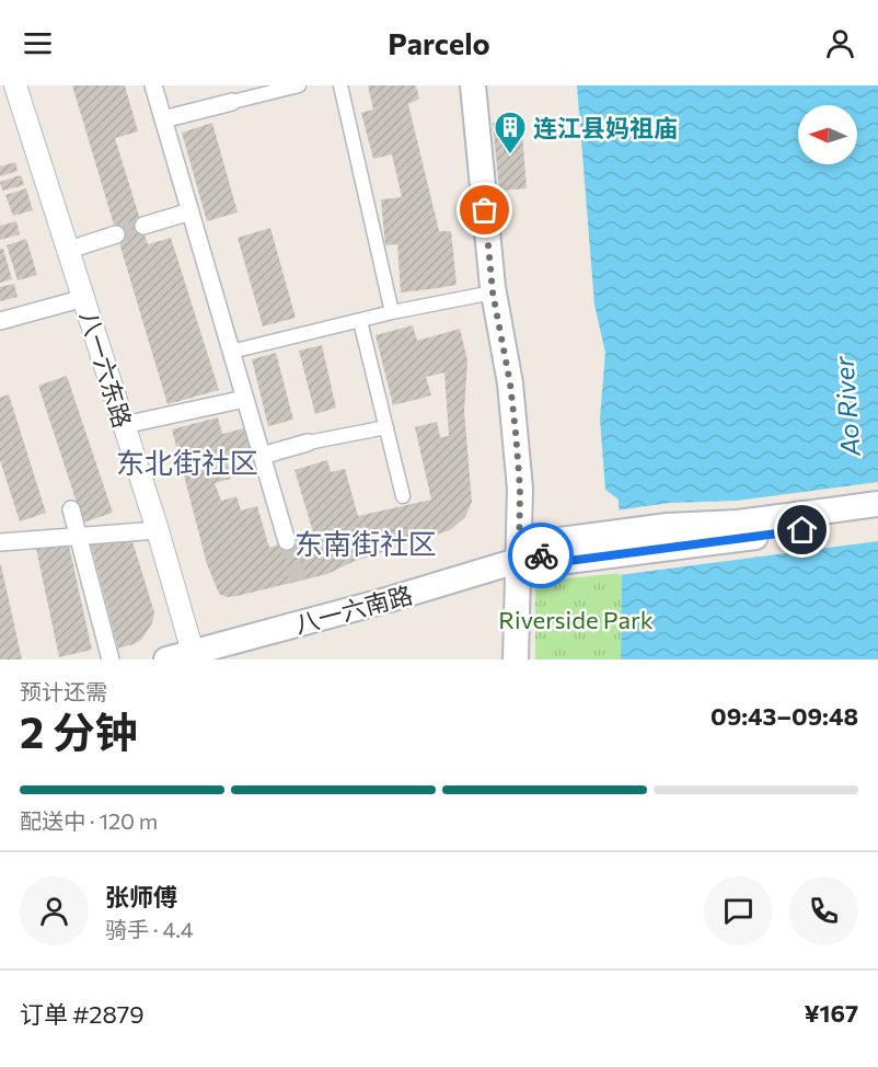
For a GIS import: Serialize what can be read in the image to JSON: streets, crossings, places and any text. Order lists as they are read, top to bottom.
{
  "streets": {
    "main road": ["八一六南路"],
    "street": ["八一六东路"]
  },
  "crossings": [
    ["八一六东路", "八一六南路"]
  ],
  "districts": ["东北街社区", "东南街社区"],
  "water": ["Ao River"],
  "parks": ["Riverside Park"],
  "places": {
    "building": ["连江县妈祖庙"]
  },
  "north": "left",
  "page": {
    "header": "Parcelo",
    "heading": ["2 分钟", "预计还需", "09:43–09:48"],
    "panel": [
      "张师傅",
      "骑手 · 4.4",
      "订单 #2879",
      "¥167"
    ],
    "bar": "配送中 · 120 m"
  }
}
